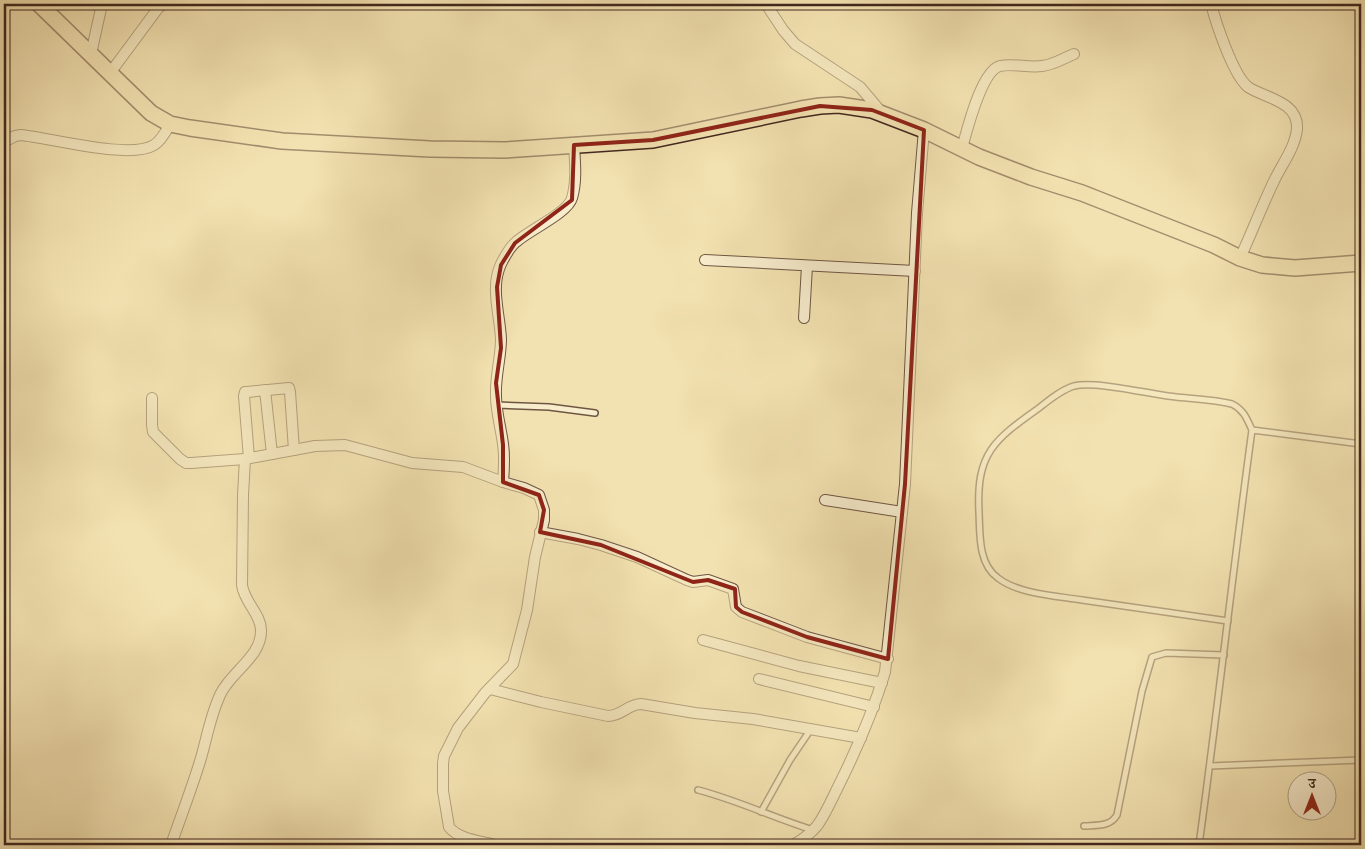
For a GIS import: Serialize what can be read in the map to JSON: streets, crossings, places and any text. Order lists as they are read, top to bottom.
{
  "north": "top"
}
